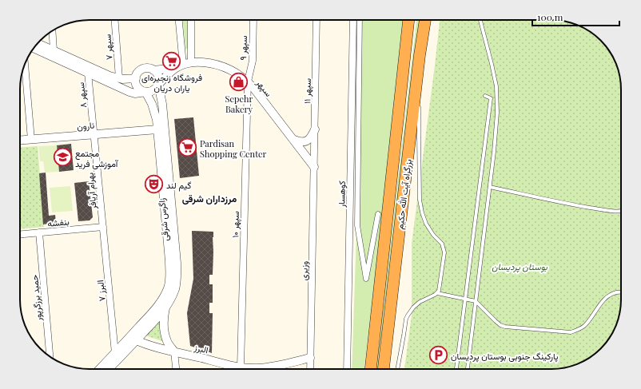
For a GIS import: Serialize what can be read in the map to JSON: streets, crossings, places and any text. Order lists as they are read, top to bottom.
{
  "streets": {
    "highway": ["بزرگراه آیت الله حکیم"],
    "street": [
      "سپهر ۷",
      "سپهر ۹",
      "سپهر",
      "سپهر ۱۱",
      "سپهر ۸",
      "نارون",
      "بهرام آریافر",
      "کوهسار",
      "زاگرس شرقی",
      "بنفشه",
      "سپهر ۱۰",
      "وزیری",
      "البرز ۷",
      "حمید برزگرپور",
      "البرز"
    ]
  },
  "crossings": [
    ["سپهر ۹", "سپهر"],
    ["سپهر ۹", "سپهر ۱۰"],
    ["سپهر", "سپهر ۱۱"],
    ["سپهر", "زاگرس شرقی"],
    ["سپهر", "سپهر ۱۰"],
    ["سپهر", "وزیری"],
    ["سپهر ۱۱", "وزیری"],
    ["سپهر ۸", "نارون"],
    ["سپهر ۸", "بهرام آریافر"],
    ["نارون", "بهرام آریافر"],
    ["نارون", "زاگرس شرقی"],
    ["بهرام آریافر", "بنفشه"],
    ["بهرام آریافر", "البرز ۷"],
    ["زاگرس شرقی", "البرز"],
    ["بنفشه", "البرز ۷"],
    ["بنفشه", "حمید برزگرپور"],
    ["وزیری", "البرز"]
  ],
  "districts": ["مرزداران شرقی"],
  "parks": ["بوستان پردیسان"],
  "places": {
    "supermarket": ["فروشگاه زنجیره‌ای یاران دریان", "Pardisan Shopping Center"],
    "shop": ["Sepehr Bakery"],
    "school or university": ["مجتمع آموزشی فرید"],
    "theatre": ["گیم لند"],
    "parking": ["پارکینگ جنوبی بوستان پردیسان"]
  },
  "scale_bar": "100 m"
}
